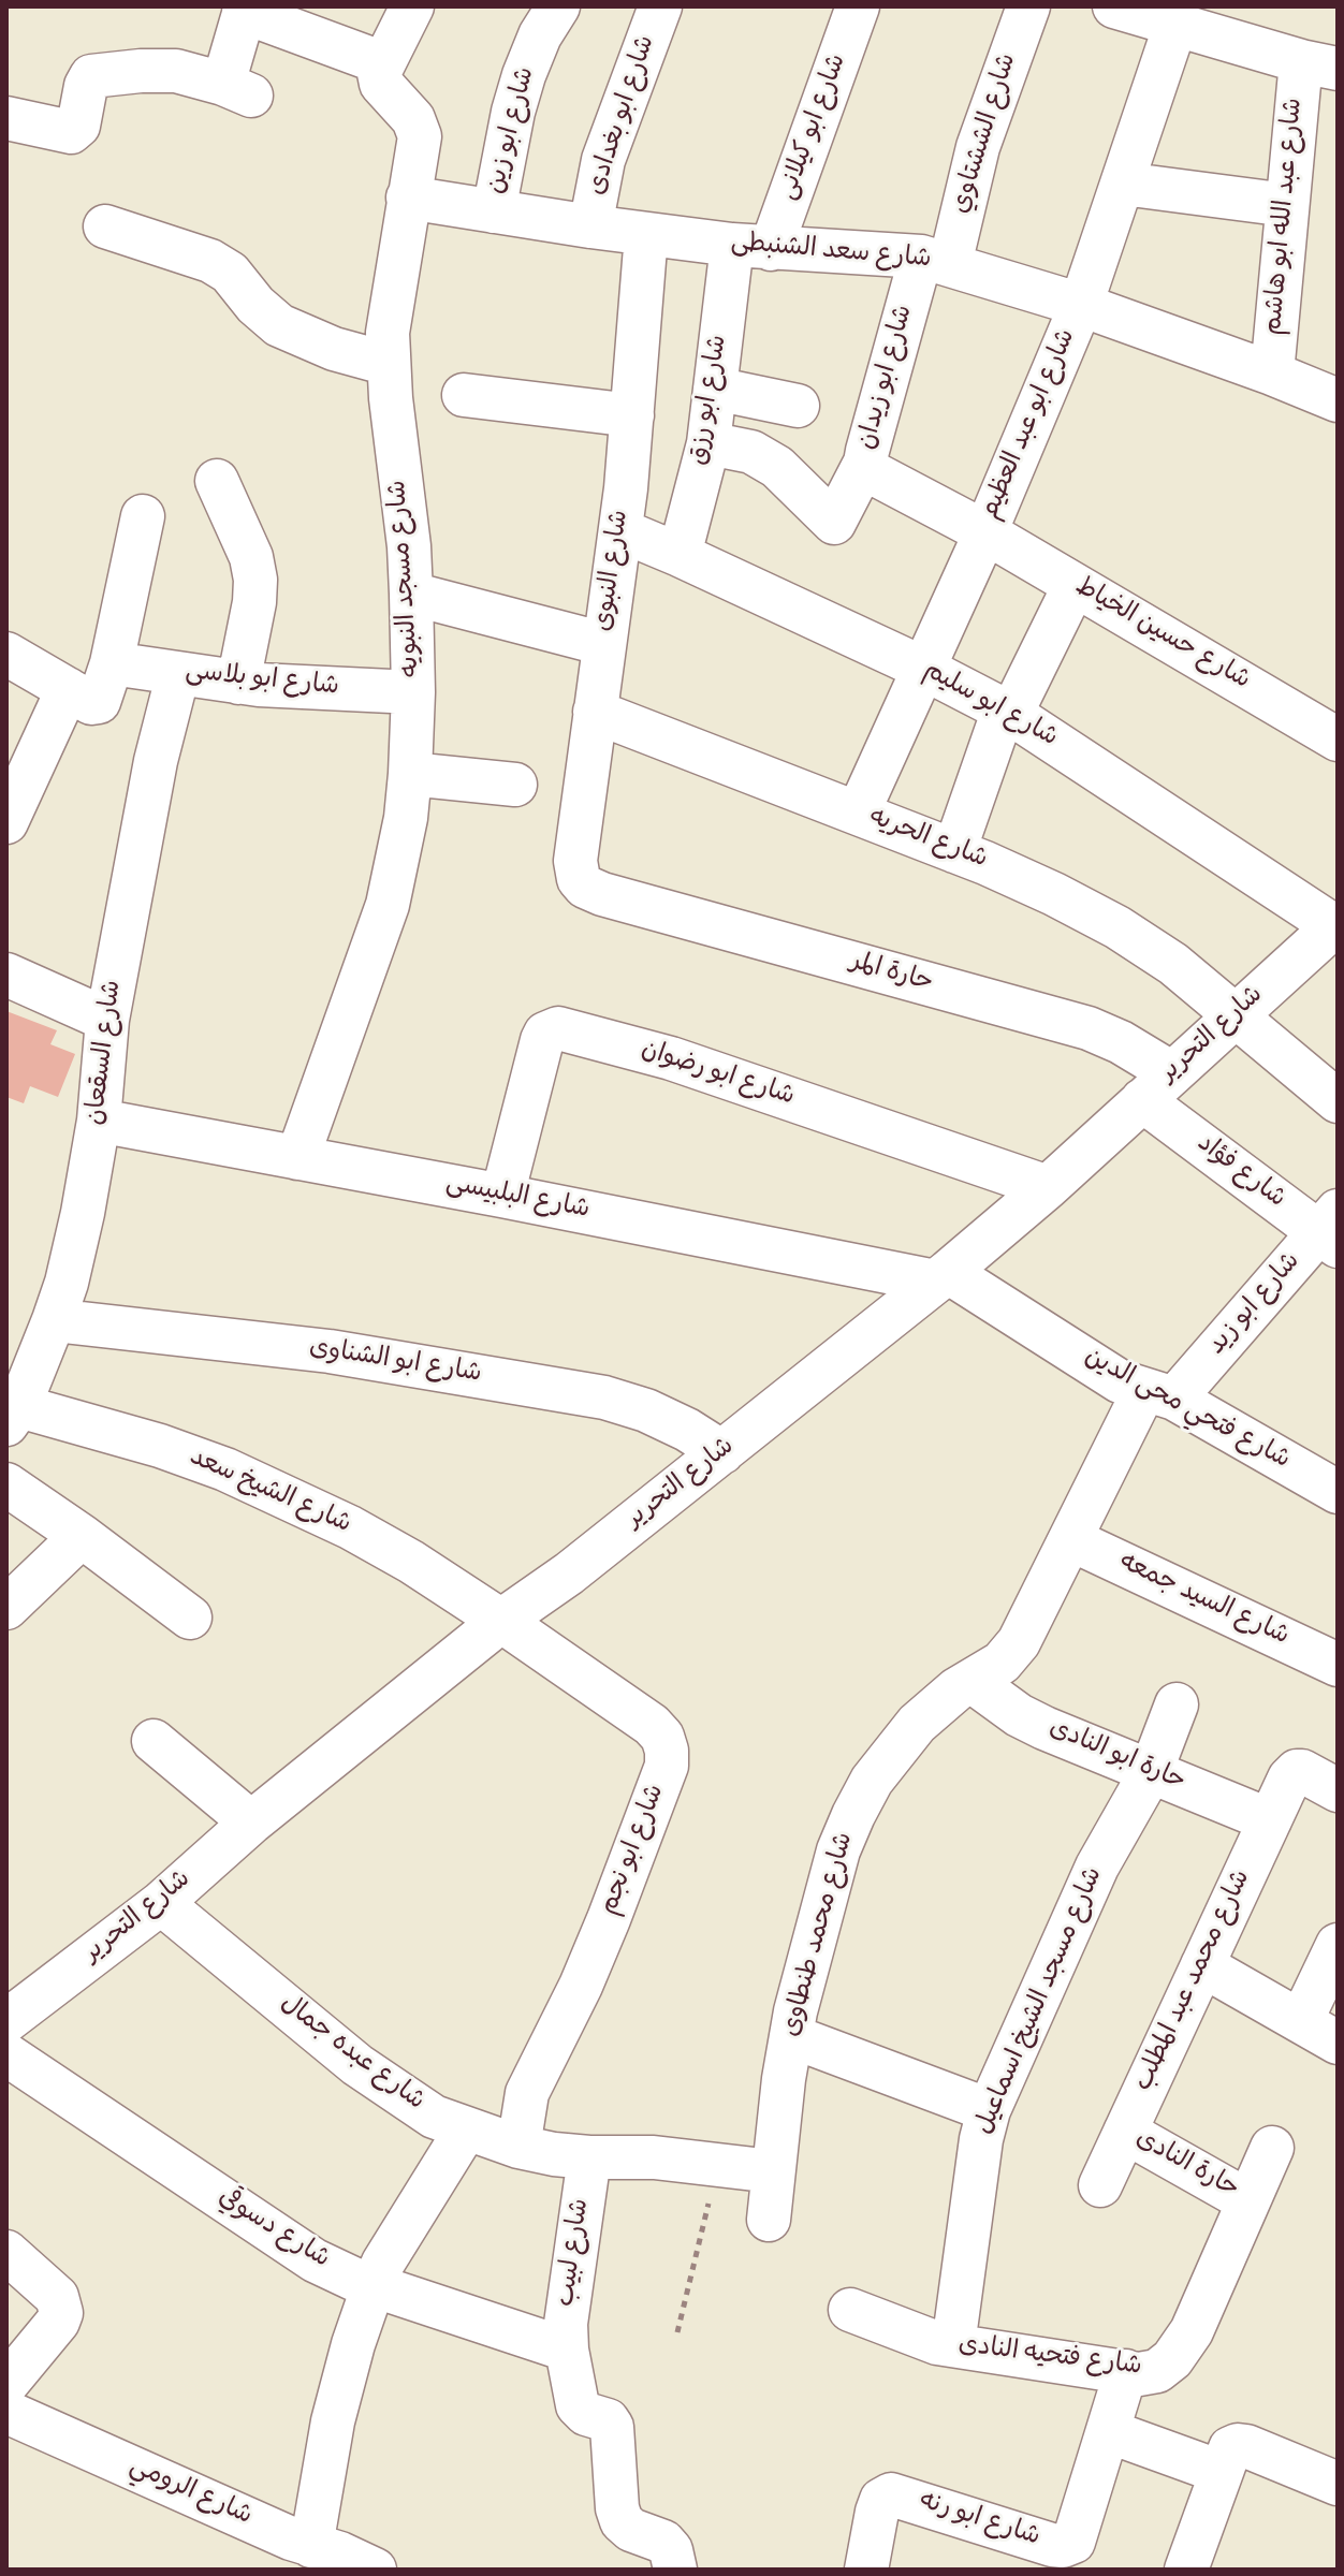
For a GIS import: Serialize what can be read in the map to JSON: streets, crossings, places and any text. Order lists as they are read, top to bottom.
{
  "streets": {
    "street": [
      "شارع ابو بغدادى",
      "شارع ابو كيلانى",
      "شارع ابو زين",
      "شارع الششتاوي",
      "شارع عبد الله ابو هاشم",
      "شارع سعد الشنبطى",
      "شارع ابو زيدان",
      "شارع ابو رزق",
      "شارع ابو عبد العظيم",
      "شارع النبوى",
      "شارع مسجد النبويه",
      "شارع حسين الخياط",
      "شارع ابو بلاسى",
      "شارع ابو سليم",
      "شارع الحريه",
      "حارة المر",
      "شارع التحرير",
      "شارع السقعان",
      "شارع ابو رضوان",
      "شارع فؤاد",
      "شارع البلبيسى",
      "شارع ابو زيد",
      "شارع ابو الشناوى",
      "شارع فتحي محى الدين",
      "شارع الشيخ سعد",
      "شارع السيد جمعه",
      "حارة ابو النادى",
      "شارع ابو نجم",
      "شارع محمد طنطاوى",
      "شارع محمد عبد المطلب",
      "شارع مسجد الشيخ اسماعيل",
      "شارع عبده جمال",
      "حارة النادى",
      "شارع دسوقي",
      "شارع لبيب",
      "شارع فتحيه النادى",
      "شارع الرومي",
      "شارع ابو رنه"
    ]
  },
  "crossings": [
    ["شارع ابو بغدادى", "شارع سعد الشنبطى"],
    ["شارع ابو كيلانى", "شارع سعد الشنبطى"],
    ["شارع ابو كيلانى", "شارع ابو رزق"],
    ["شارع ابو زين", "شارع سعد الشنبطى"],
    ["شارع الششتاوي", "شارع سعد الشنبطى"],
    ["شارع الششتاوي", "شارع ابو زيدان"],
    ["شارع عبد الله ابو هاشم", "شارع سعد الشنبطى"],
    ["شارع سعد الشنبطى", "شارع ابو زيدان"],
    ["شارع سعد الشنبطى", "شارع ابو رزق"],
    ["شارع سعد الشنبطى", "شارع ابو عبد العظيم"],
    ["شارع سعد الشنبطى", "شارع النبوى"],
    ["شارع سعد الشنبطى", "شارع مسجد النبويه"],
    ["شارع ابو زيدان", "شارع ابو عبد العظيم"],
    ["شارع ابو زيدان", "شارع حسين الخياط"],
    ["شارع ابو رزق", "شارع ابو سليم"],
    ["شارع ابو عبد العظيم", "شارع حسين الخياط"],
    ["شارع ابو عبد العظيم", "شارع ابو سليم"],
    ["شارع ابو عبد العظيم", "شارع الحريه"],
    ["شارع النبوى", "شارع ابو سليم"],
    ["شارع النبوى", "شارع الحريه"],
    ["شارع النبوى", "حارة المر"],
    ["شارع مسجد النبويه", "شارع ابو بلاسى"],
    ["شارع مسجد النبويه", "شارع البلبيسى"],
    ["شارع ابو بلاسى", "شارع السقعان"],
    ["شارع ابو سليم", "شارع التحرير"],
    ["شارع الحريه", "شارع التحرير"],
    ["حارة المر", "شارع التحرير"],
    ["حارة المر", "شارع فؤاد"],
    ["شارع التحرير", "شارع ابو رضوان"],
    ["شارع التحرير", "شارع فؤاد"],
    ["شارع التحرير", "شارع البلبيسى"],
    ["شارع التحرير", "شارع ابو الشناوى"],
    ["شارع التحرير", "شارع فتحي محى الدين"],
    ["شارع التحرير", "شارع الشيخ سعد"],
    ["شارع التحرير", "شارع ابو نجم"],
    ["شارع التحرير", "شارع عبده جمال"],
    ["شارع السقعان", "شارع البلبيسى"],
    ["شارع السقعان", "شارع ابو الشناوى"],
    ["شارع السقعان", "شارع الشيخ سعد"],
    ["شارع ابو رضوان", "شارع البلبيسى"],
    ["شارع فؤاد", "شارع ابو زيد"],
    ["شارع البلبيسى", "شارع فتحي محى الدين"],
    ["شارع ابو زيد", "شارع فتحي محى الدين"],
    ["شارع ابو زيد", "شارع محمد طنطاوى"],
    ["شارع فتحي محى الدين", "شارع محمد طنطاوى"],
    ["شارع الشيخ سعد", "شارع ابو نجم"],
    ["شارع السيد جمعه", "شارع محمد طنطاوى"],
    ["حارة ابو النادى", "شارع محمد طنطاوى"],
    ["حارة ابو النادى", "شارع محمد عبد المطلب"],
    ["حارة ابو النادى", "شارع مسجد الشيخ اسماعيل"],
    ["شارع ابو نجم", "شارع عبده جمال"],
    ["شارع محمد طنطاوى", "شارع عبده جمال"],
    ["شارع محمد عبد المطلب", "حارة النادى"],
    ["شارع مسجد الشيخ اسماعيل", "شارع فتحيه النادى"],
    ["شارع عبده جمال", "شارع لبيب"],
    ["حارة النادى", "شارع فتحيه النادى"],
    ["شارع دسوقي", "شارع لبيب"],
    ["شارع فتحيه النادى", "شارع ابو رنه"]
  ]
}
